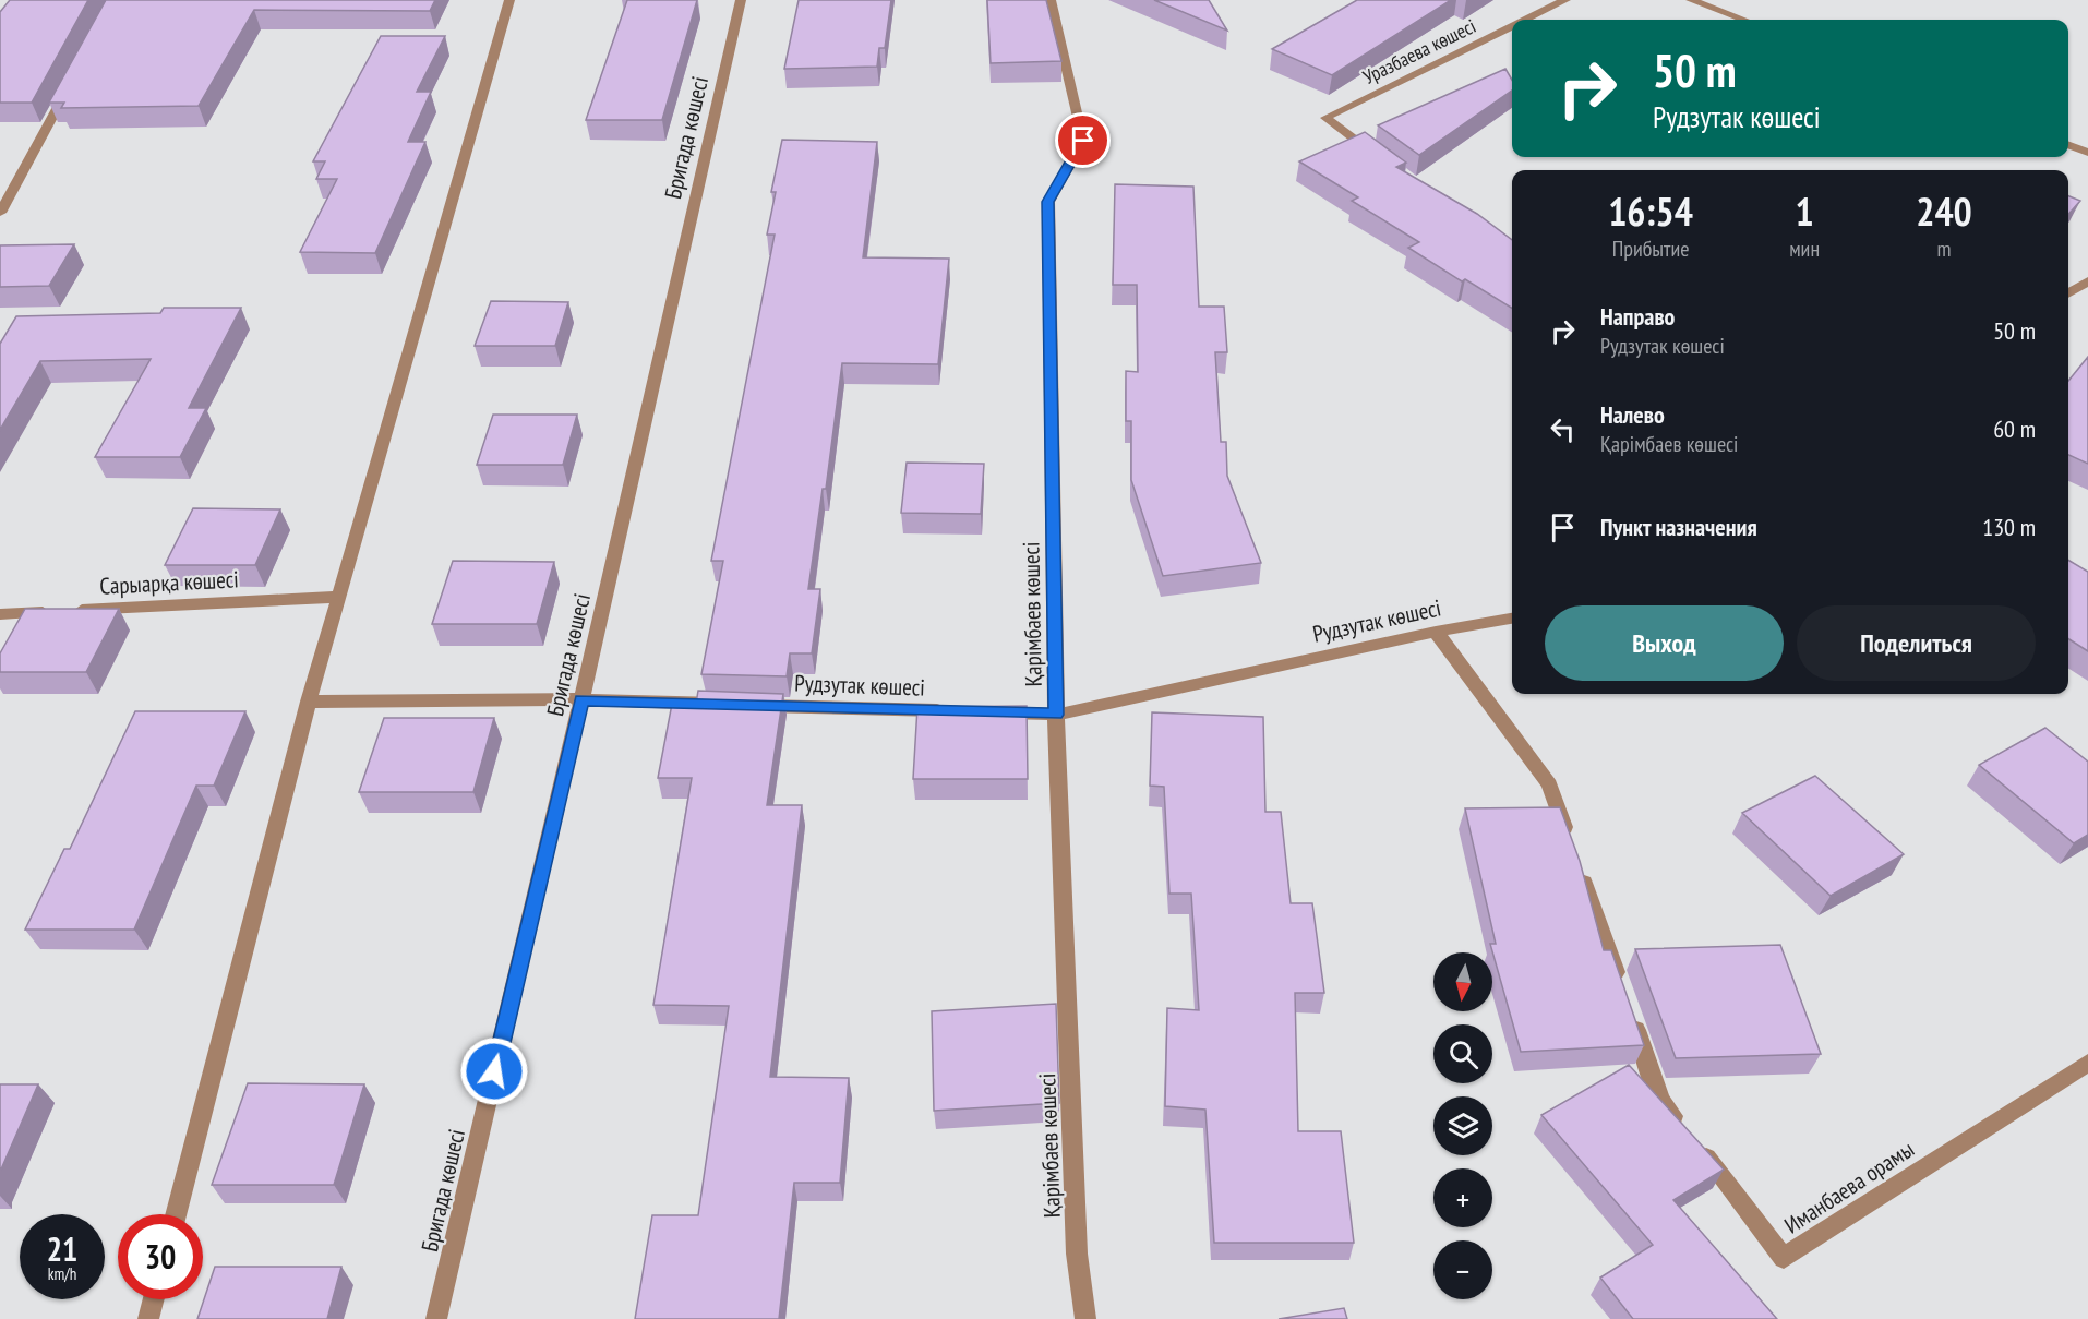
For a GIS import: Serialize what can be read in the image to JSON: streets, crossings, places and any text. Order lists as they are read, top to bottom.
{
  "streets": {
    "street": [
      "Уразбаева көшесі",
      "Бригада көшесі",
      "Сарыарқа көшесі",
      "Қарімбаев көшесі",
      "Рудзутак көшесі",
      "Иманбаева орамы"
    ]
  },
  "crossings": [
    ["Бригада көшесі", "Рудзутак көшесі"],
    ["Қарімбаев көшесі", "Рудзутак көшесі"]
  ],
  "north": "bottom",
  "page": {
    "turn": ["50 m", "Рудзутак көшесі"],
    "eta": [
      "16:54",
      "Прибытие",
      "1",
      "мин",
      "240",
      "m"
    ],
    "list": [
      {
        "name": "Направо",
        "note": "Рудзутак көшесі",
        "value": "50 m"
      },
      {
        "name": "Налево",
        "note": "Қарімбаев көшесі",
        "value": "60 m"
      },
      {
        "name": "Пункт назначения",
        "value": "130 m"
      }
    ],
    "buttons": ["Выход", "Поделиться"],
    "map_buttons": ["+", "−"],
    "speed": "21 km/h",
    "limit": "30"
  }
}
